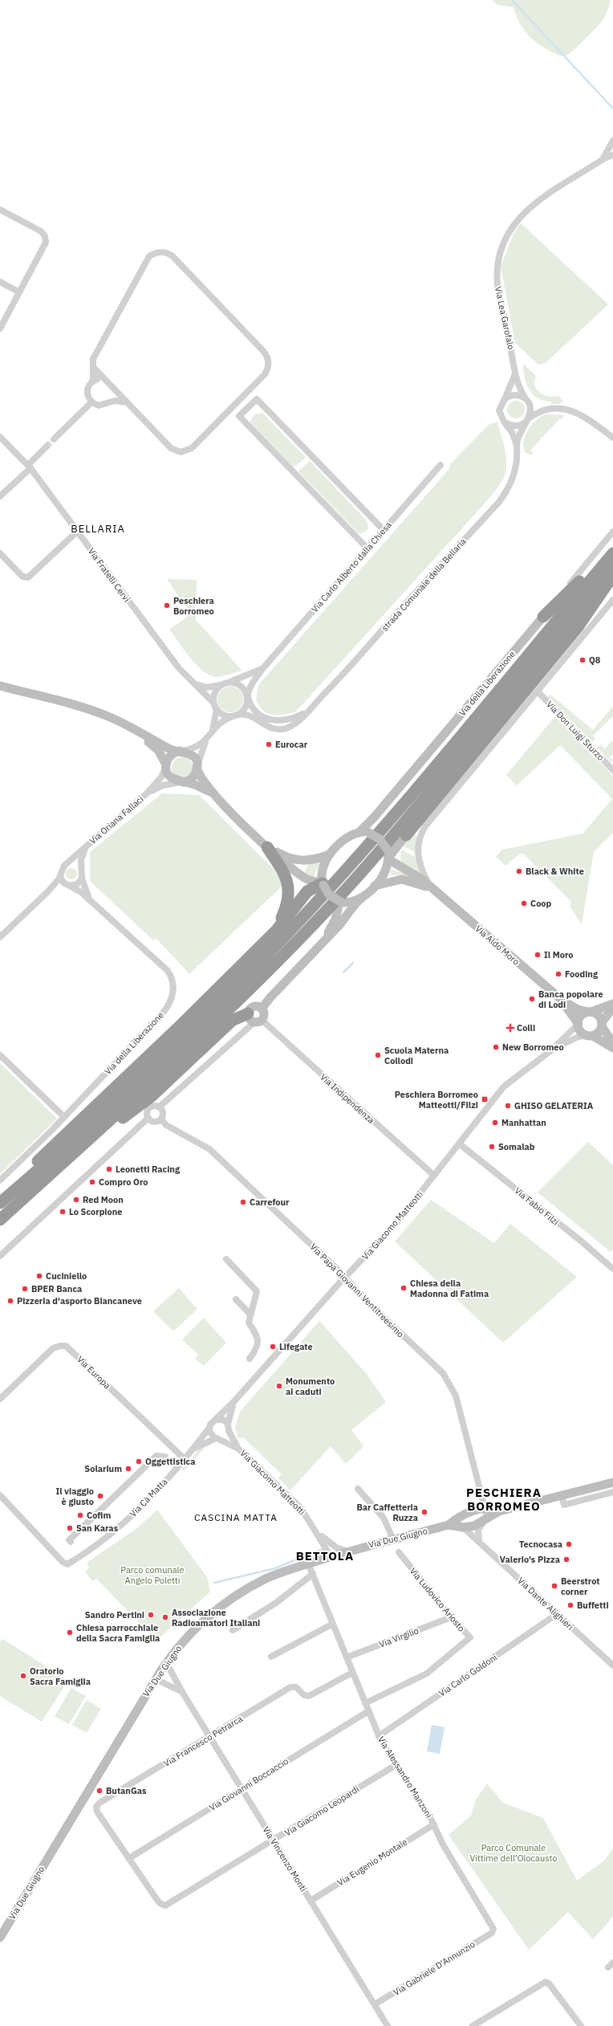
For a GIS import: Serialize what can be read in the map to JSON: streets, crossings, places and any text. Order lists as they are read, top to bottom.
{
  "streets": {
    "street": [
      "Via Lea Garofalo",
      "Via Carlo Alberto dalla Chiesa",
      "Via Fratelli Cervi",
      "strada Comunale della Bellaria",
      "Via della Liberazione",
      "Via Don Luigi Sturzo",
      "Via Oriana Fallaci",
      "Via Aldo Moro",
      "Via Indipendenza",
      "Via Fabio Filzi",
      "Via Giacomo Matteotti",
      "Via Papa Giovanni Ventitreesimo",
      "Via Europa",
      "Via Cà Matta",
      "Via Due Giugno",
      "Via Ludovico Ariosto",
      "Via Dante Alighieri",
      "Via Virgilio",
      "Via Carlo Goldoni",
      "Via Francesco Petrarca",
      "Via Alessandro Manzoni",
      "Via Giovanni Boccaccio",
      "Via Giacomo Leopardi",
      "Via Vincenzo Monti",
      "Via Eugenio Montale",
      "Via Gabriele D'Annunzio"
    ]
  },
  "crossings": [
    ["Via Carlo Alberto dalla Chiesa", "Via Fratelli Cervi"],
    ["Via Carlo Alberto dalla Chiesa", "strada Comunale della Bellaria"],
    ["Via della Liberazione", "Via Oriana Fallaci"],
    ["Via della Liberazione", "Via Aldo Moro"],
    ["Via Aldo Moro", "Via Giacomo Matteotti"],
    ["Via Indipendenza", "Via Giacomo Matteotti"],
    ["Via Fabio Filzi", "Via Giacomo Matteotti"],
    ["Via Giacomo Matteotti", "Via Papa Giovanni Ventitreesimo"],
    ["Via Giacomo Matteotti", "Via Cà Matta"],
    ["Via Giacomo Matteotti", "Via Due Giugno"],
    ["Via Europa", "Via Cà Matta"],
    ["Via Due Giugno", "Via Alessandro Manzoni"],
    ["Via Due Giugno", "Via Vincenzo Monti"],
    ["Via Ludovico Ariosto", "Via Virgilio"],
    ["Via Ludovico Ariosto", "Via Alessandro Manzoni"],
    ["Via Dante Alighieri", "Via Carlo Goldoni"],
    ["Via Virgilio", "Via Alessandro Manzoni"],
    ["Via Carlo Goldoni", "Via Alessandro Manzoni"],
    ["Via Francesco Petrarca", "Via Alessandro Manzoni"],
    ["Via Francesco Petrarca", "Via Giovanni Boccaccio"],
    ["Via Francesco Petrarca", "Via Giacomo Leopardi"],
    ["Via Francesco Petrarca", "Via Vincenzo Monti"],
    ["Via Alessandro Manzoni", "Via Giovanni Boccaccio"],
    ["Via Alessandro Manzoni", "Via Giacomo Leopardi"],
    ["Via Alessandro Manzoni", "Via Eugenio Montale"],
    ["Via Alessandro Manzoni", "Via Gabriele D'Annunzio"],
    ["Via Giovanni Boccaccio", "Via Giacomo Leopardi"],
    ["Via Giovanni Boccaccio", "Via Vincenzo Monti"],
    ["Via Giacomo Leopardi", "Via Vincenzo Monti"],
    ["Via Vincenzo Monti", "Via Eugenio Montale"],
    ["Via Vincenzo Monti", "Via Gabriele D'Annunzio"]
  ],
  "districts": [
    "BELLARIA",
    "PESCHIERA BORROMEO",
    "CASCINA MATTA",
    "BETTOLA"
  ],
  "parks": ["Parco comunale Angelo Poletti", "Parco Comunale Vittime dell’Olocausto"],
  "places": {
    "other": [
      "Peschiera Borromeo",
      "Q8",
      "Eurocar",
      "Black & White",
      "Coop",
      "Il Moro",
      "Fooding",
      "Banca popolare di Lodi",
      "New Borromeo",
      "Scuola Materna Collodi",
      "GHISO GELATERIA",
      "Manhattan",
      "Somalab",
      "Leonetti Racing",
      "Compro Oro",
      "Red Moon",
      "Carrefour",
      "Lo Scorpione",
      "Cuciniello",
      "Chiesa della Madonna di Fatima",
      "BPER Banca",
      "Pizzeria d'asporto Biancaneve",
      "Lifegate",
      "Monumento ai caduti",
      "Oggettistica",
      "Solarium",
      "Il viaggio è giusto",
      "Bar Caffetteria Ruzza",
      "Cofim",
      "San Karas",
      "Tecnocasa",
      "Valerio's Pizza",
      "Beerstrot corner",
      "Buffetti",
      "Sandro Pertini",
      "Associazione Radioamatori Italiani",
      "Chiesa parrocchiale della Sacra Famiglia",
      "Oratorio Sacra Famiglia",
      "ButanGas"
    ],
    "health": ["Colli"],
    "transit": ["Peschiera Borromeo Matteotti/Filzi"]
  }
}
